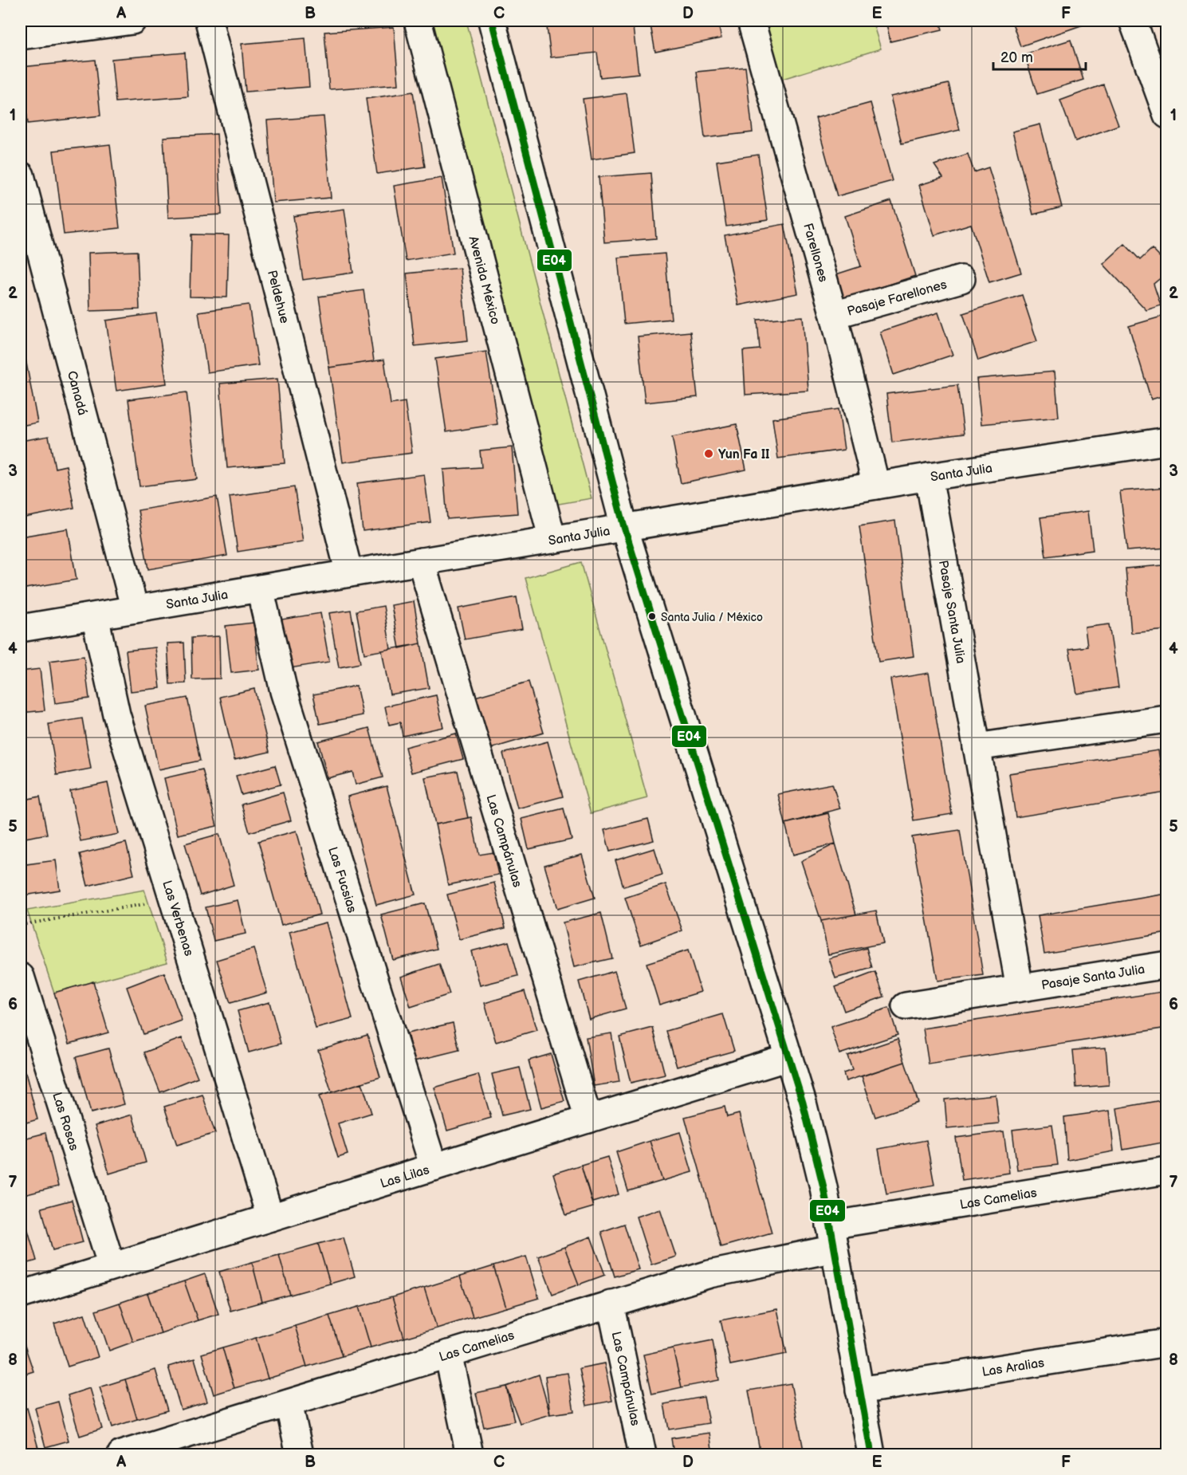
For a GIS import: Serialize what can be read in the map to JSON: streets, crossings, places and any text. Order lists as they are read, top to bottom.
{
  "streets": {
    "street": [
      "Farellones",
      "Avenida México",
      "Peldehue",
      "Pasaje Farellones",
      "Canadá",
      "Santa Julia",
      "Pasaje Santa Julia",
      "Las Campánulas",
      "Las Fucsias",
      "Las Verbenas",
      "Las Rosas",
      "Las Lilas",
      "Las Camelias",
      "Las Aralias"
    ]
  },
  "crossings": [
    ["Farellones", "Pasaje Farellones"],
    ["Farellones", "Santa Julia"],
    ["Avenida México", "Santa Julia"],
    ["Peldehue", "Santa Julia"],
    ["Canadá", "Santa Julia"],
    ["Santa Julia", "Pasaje Santa Julia"],
    ["Santa Julia", "Las Campánulas"],
    ["Santa Julia", "Las Fucsias"],
    ["Santa Julia", "Las Verbenas"],
    ["Las Campánulas", "Las Lilas"],
    ["Las Campánulas", "Las Camelias"],
    ["Las Fucsias", "Las Lilas"],
    ["Las Verbenas", "Las Lilas"],
    ["Las Rosas", "Las Lilas"]
  ],
  "places": ["Yun Fa II", "Santa Julia / México"],
  "lines": ["transit line E04"],
  "scale_bar": "20 m",
  "grid": {
    "columns": [
      "A",
      "B",
      "C",
      "D",
      "E",
      "F"
    ],
    "rows": [
      "1",
      "2",
      "3",
      "4",
      "5",
      "6",
      "7",
      "8"
    ]
  }
}
